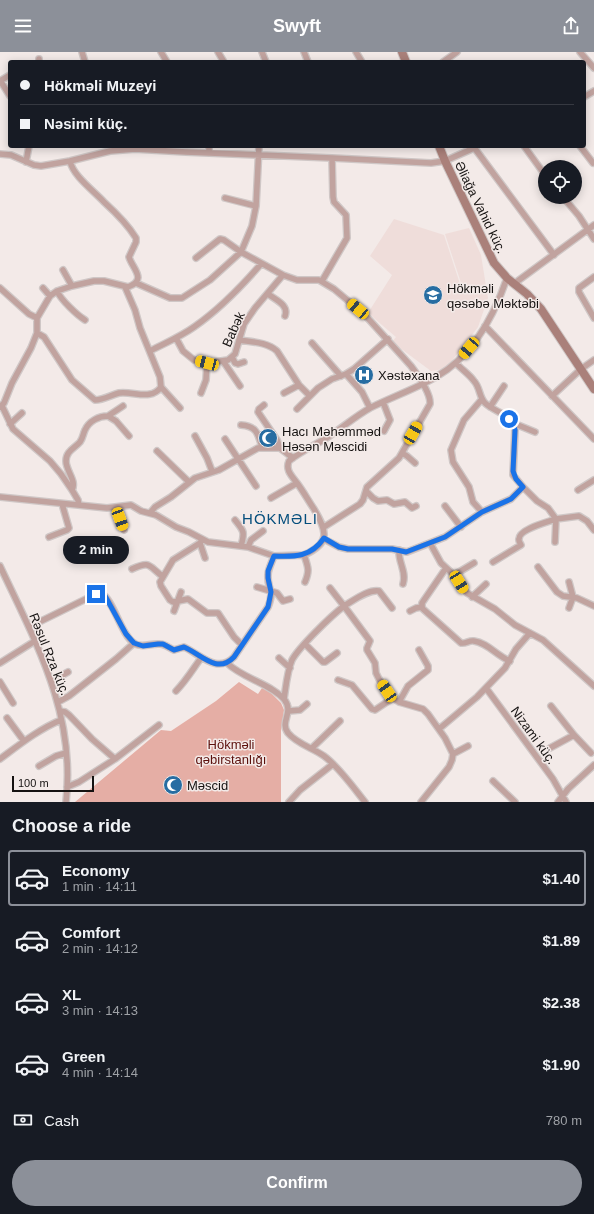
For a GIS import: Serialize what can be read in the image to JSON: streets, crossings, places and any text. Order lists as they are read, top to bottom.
{
  "streets": {
    "street": [
      "Əliağa Vahid küç.",
      "Babək",
      "Rəsul Rza küç.",
      "Nizami küç."
    ]
  },
  "districts": ["HÖKMƏLI"],
  "parks": ["Hökməli qəbirstanlığı"],
  "places": {
    "school or university": ["Hökməli qəsəbə Məktəbi"],
    "hospital": ["Xəstəxana"],
    "mosque": ["Hacı Məhəmməd Həsən Məscidi", "Məscid"]
  },
  "scale_bar": "100 m",
  "page": {
    "header": "Swyft",
    "banner": ["Hökməli Muzeyi", "Nəsimi küç."],
    "bubble": "2 min",
    "scale": "100 m",
    "heading": "Choose a ride",
    "list": [
      {
        "name": "Economy",
        "note": "1 min · 14:11",
        "value": "$1.40"
      },
      {
        "name": "Comfort",
        "note": "2 min · 14:12",
        "value": "$1.89"
      },
      {
        "name": "XL",
        "note": "3 min · 14:13",
        "value": "$2.38"
      },
      {
        "name": "Green",
        "note": "4 min · 14:14",
        "value": "$1.90"
      }
    ],
    "pay": ["Cash", "780 m"],
    "buttons": "Confirm"
  }
}
